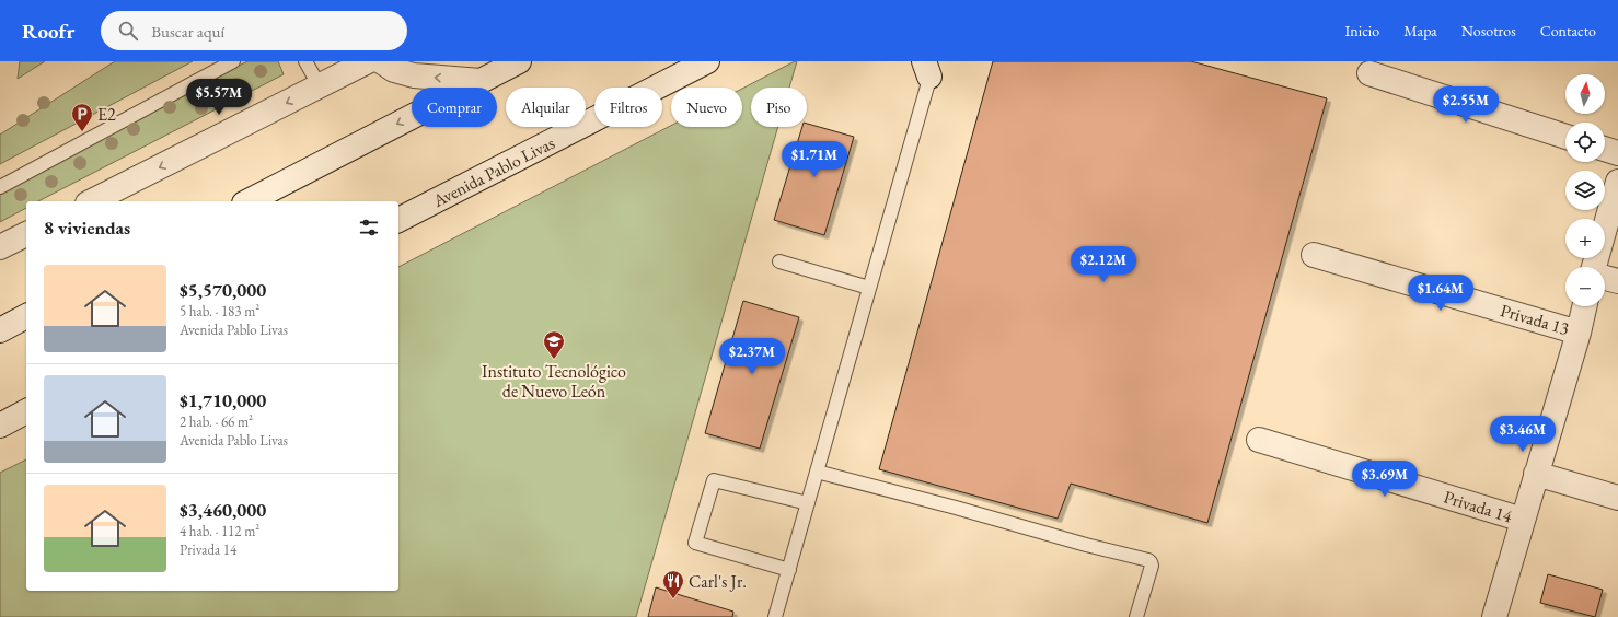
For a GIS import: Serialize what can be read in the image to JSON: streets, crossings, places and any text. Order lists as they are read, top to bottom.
{
  "streets": {
    "street": ["Avenida Pablo Livas", "Privada 13", "Privada 14"]
  },
  "places": {
    "parking": ["E2"],
    "school or university": ["Instituto Tecnológico de Nuevo León"],
    "restaurant": ["Carl's Jr."]
  },
  "north": "top",
  "page": {
    "header": "Roofr",
    "search": "Buscar aquí",
    "nav": [
      "Inicio",
      "Mapa",
      "Nosotros",
      "Contacto"
    ],
    "map_buttons": ["+", "−"],
    "price": [
      "$5.57M",
      "$2.55M",
      "$1.71M",
      "$2.12M",
      "$1.64M",
      "$2.37M",
      "$3.46M",
      "$3.69M"
    ],
    "chip": [
      "Comprar",
      "Alquilar",
      "Filtros",
      "Nuevo",
      "Piso"
    ],
    "heading": "8 viviendas",
    "list": [
      {
        "name": "$5,570,000",
        "note": "5 hab. · 183 m² · Avenida Pablo Livas"
      },
      {
        "name": "$1,710,000",
        "note": "2 hab. · 66 m² · Avenida Pablo Livas"
      },
      {
        "name": "$3,460,000",
        "note": "4 hab. · 112 m² · Privada 14"
      }
    ]
  }
}
